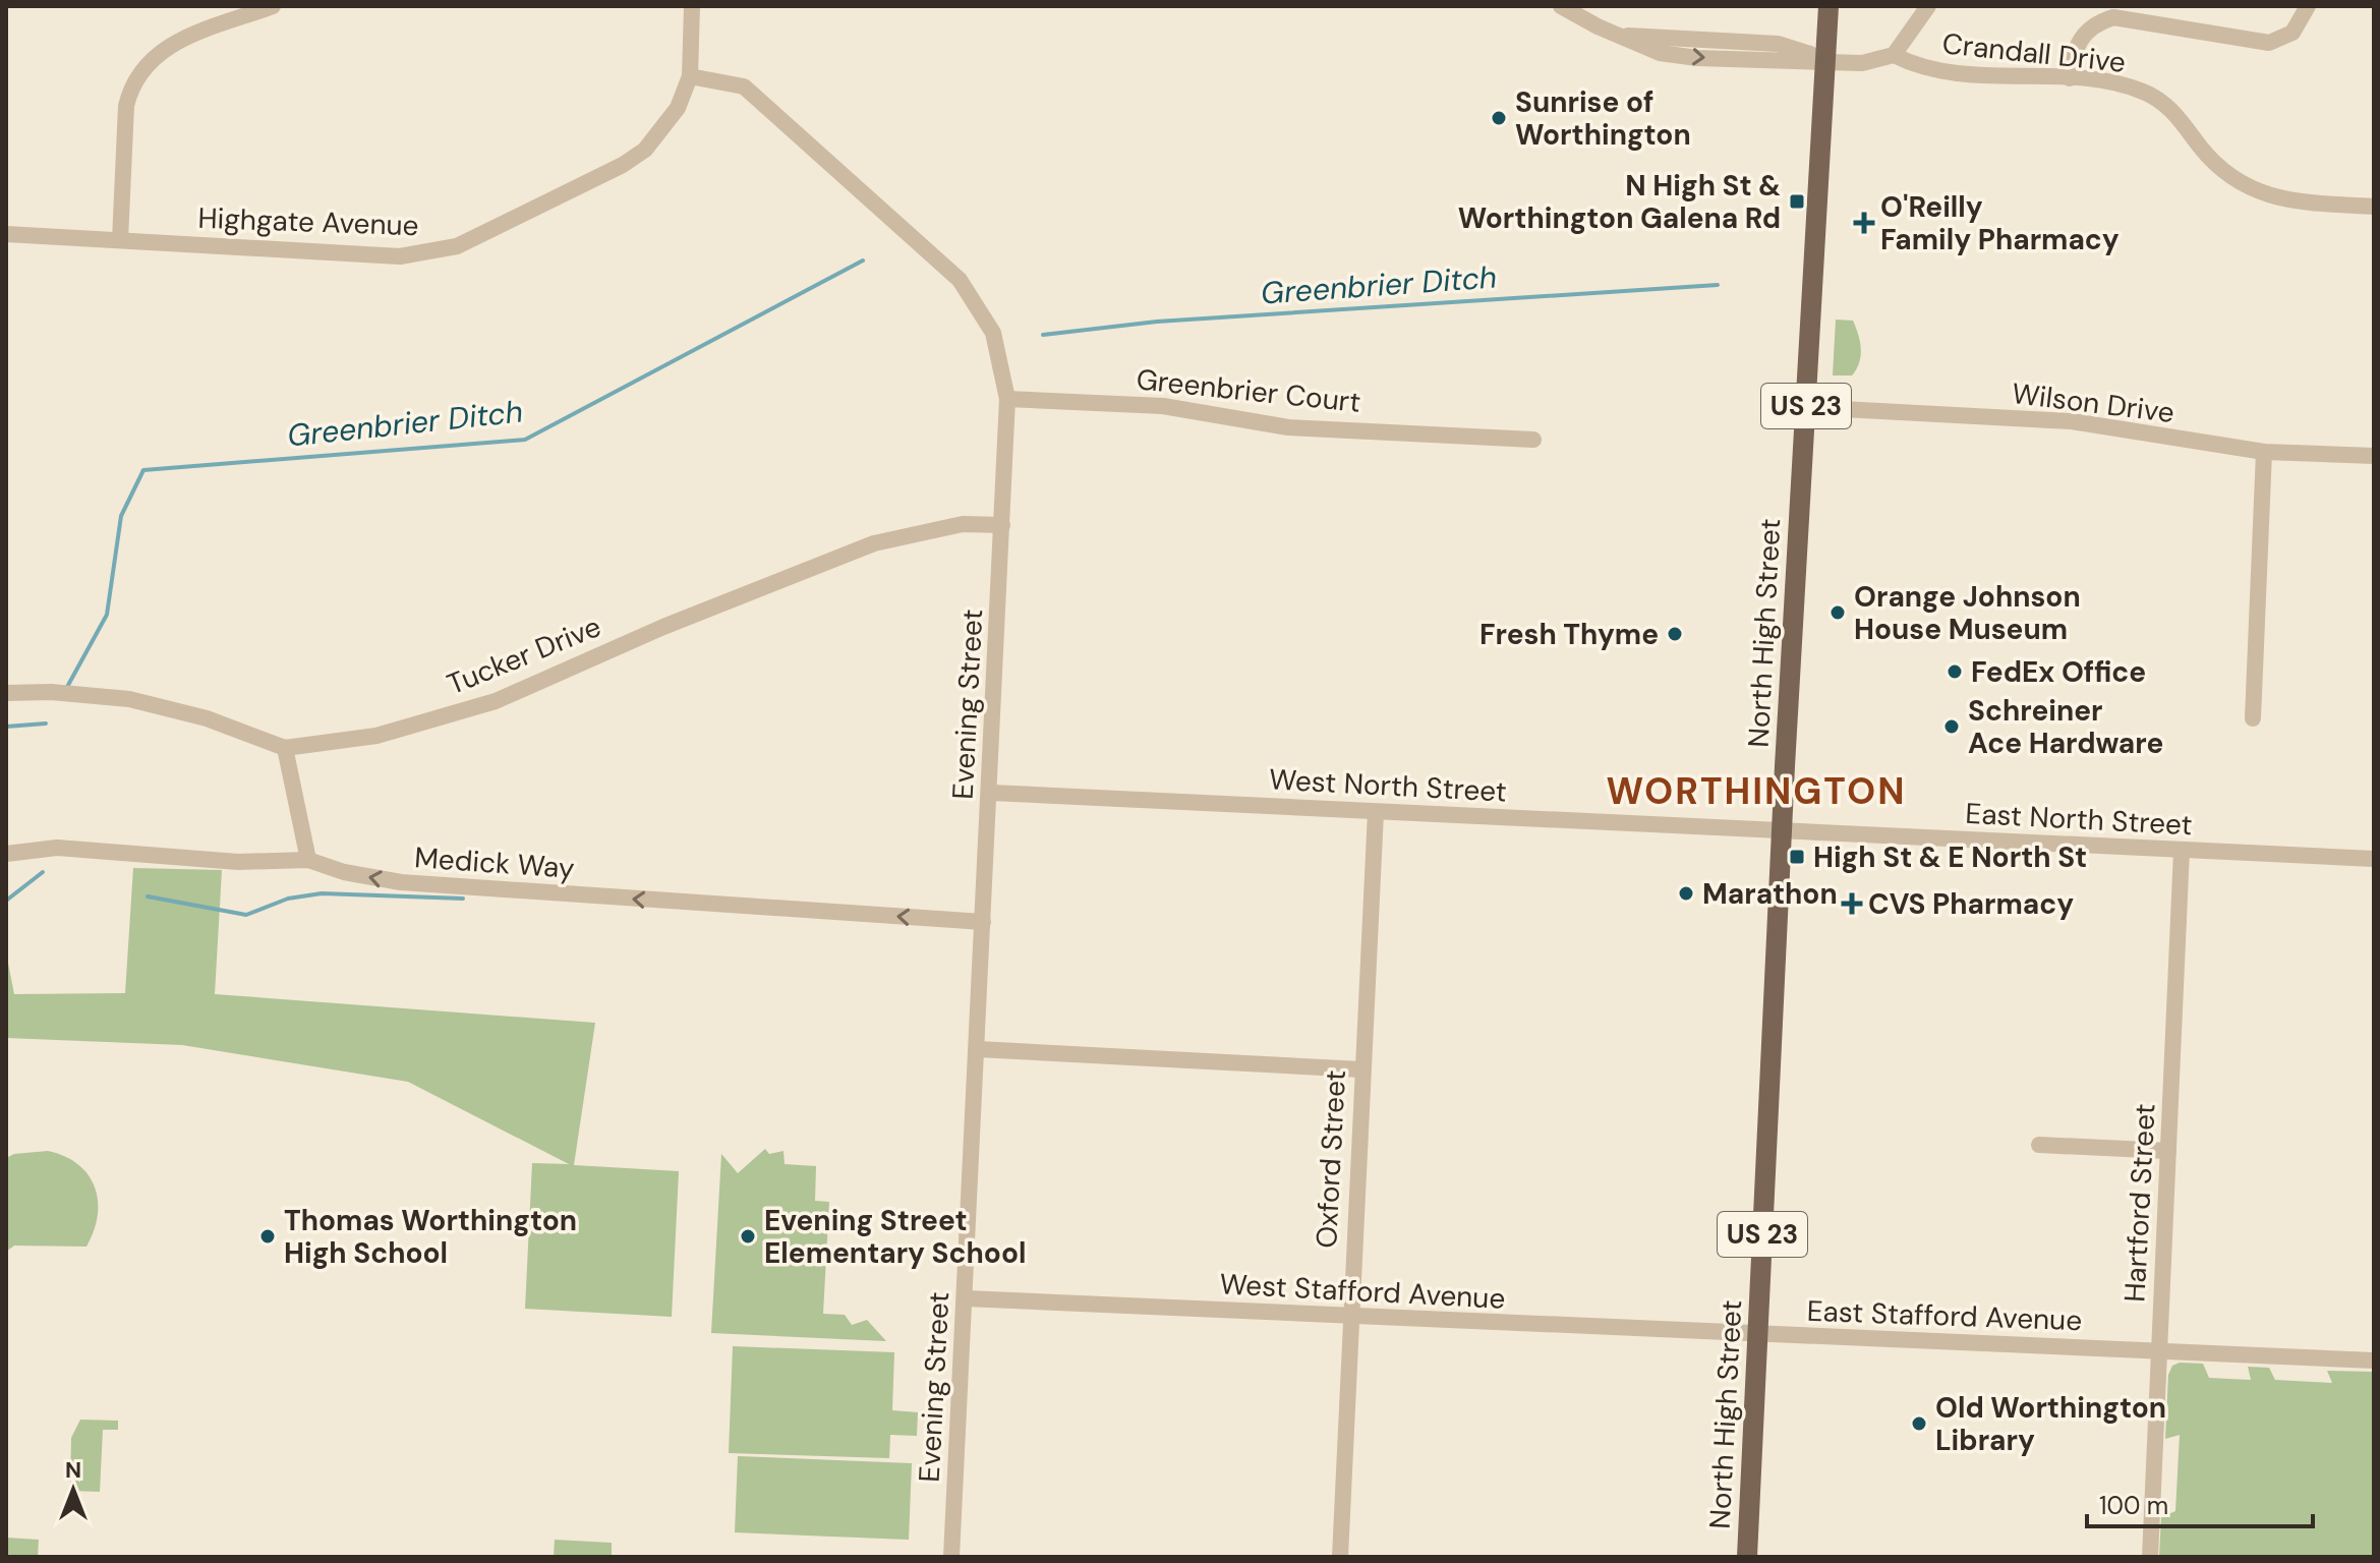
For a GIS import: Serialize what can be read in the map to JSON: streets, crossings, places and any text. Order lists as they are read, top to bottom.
{
  "streets": {
    "main road": ["US 23", "North High Street"],
    "street": [
      "Crandall Drive",
      "Highgate Avenue",
      "Greenbrier Court",
      "Wilson Drive",
      "Tucker Drive",
      "Evening Street",
      "West North Street",
      "East North Street",
      "Medick Way",
      "Oxford Street",
      "Hartford Street",
      "West Stafford Avenue",
      "East Stafford Avenue"
    ]
  },
  "crossings": [
    ["Highgate Avenue", "Evening Street"],
    ["Greenbrier Court", "Evening Street"],
    ["Wilson Drive", "North High Street"],
    ["North High Street", "West North Street"],
    ["North High Street", "East North Street"],
    ["North High Street", "West Stafford Avenue"],
    ["North High Street", "East Stafford Avenue"],
    ["Tucker Drive", "Evening Street"],
    ["Evening Street", "West North Street"],
    ["Evening Street", "Medick Way"],
    ["Evening Street", "West Stafford Avenue"],
    ["West North Street", "East North Street"],
    ["West North Street", "Oxford Street"],
    ["East North Street", "Hartford Street"],
    ["Oxford Street", "West Stafford Avenue"],
    ["Hartford Street", "East Stafford Avenue"],
    ["West Stafford Avenue", "East Stafford Avenue"]
  ],
  "one_way": ["Medick Way"],
  "districts": ["WORTHINGTON"],
  "water": ["Greenbrier Ditch"],
  "places": {
    "other": [
      "Sunrise of Worthington",
      "Orange Johnson House Museum",
      "Fresh Thyme",
      "FedEx Office",
      "Schreiner Ace Hardware",
      "Marathon",
      "Thomas Worthington High School",
      "Evening Street Elementary School",
      "Old Worthington Library"
    ],
    "transit": ["N High St & Worthington Galena Rd", "High St & E North St"],
    "health": ["O'Reilly Family Pharmacy", "CVS Pharmacy"]
  },
  "scale_bar": "100 m",
  "north": "top"
}
